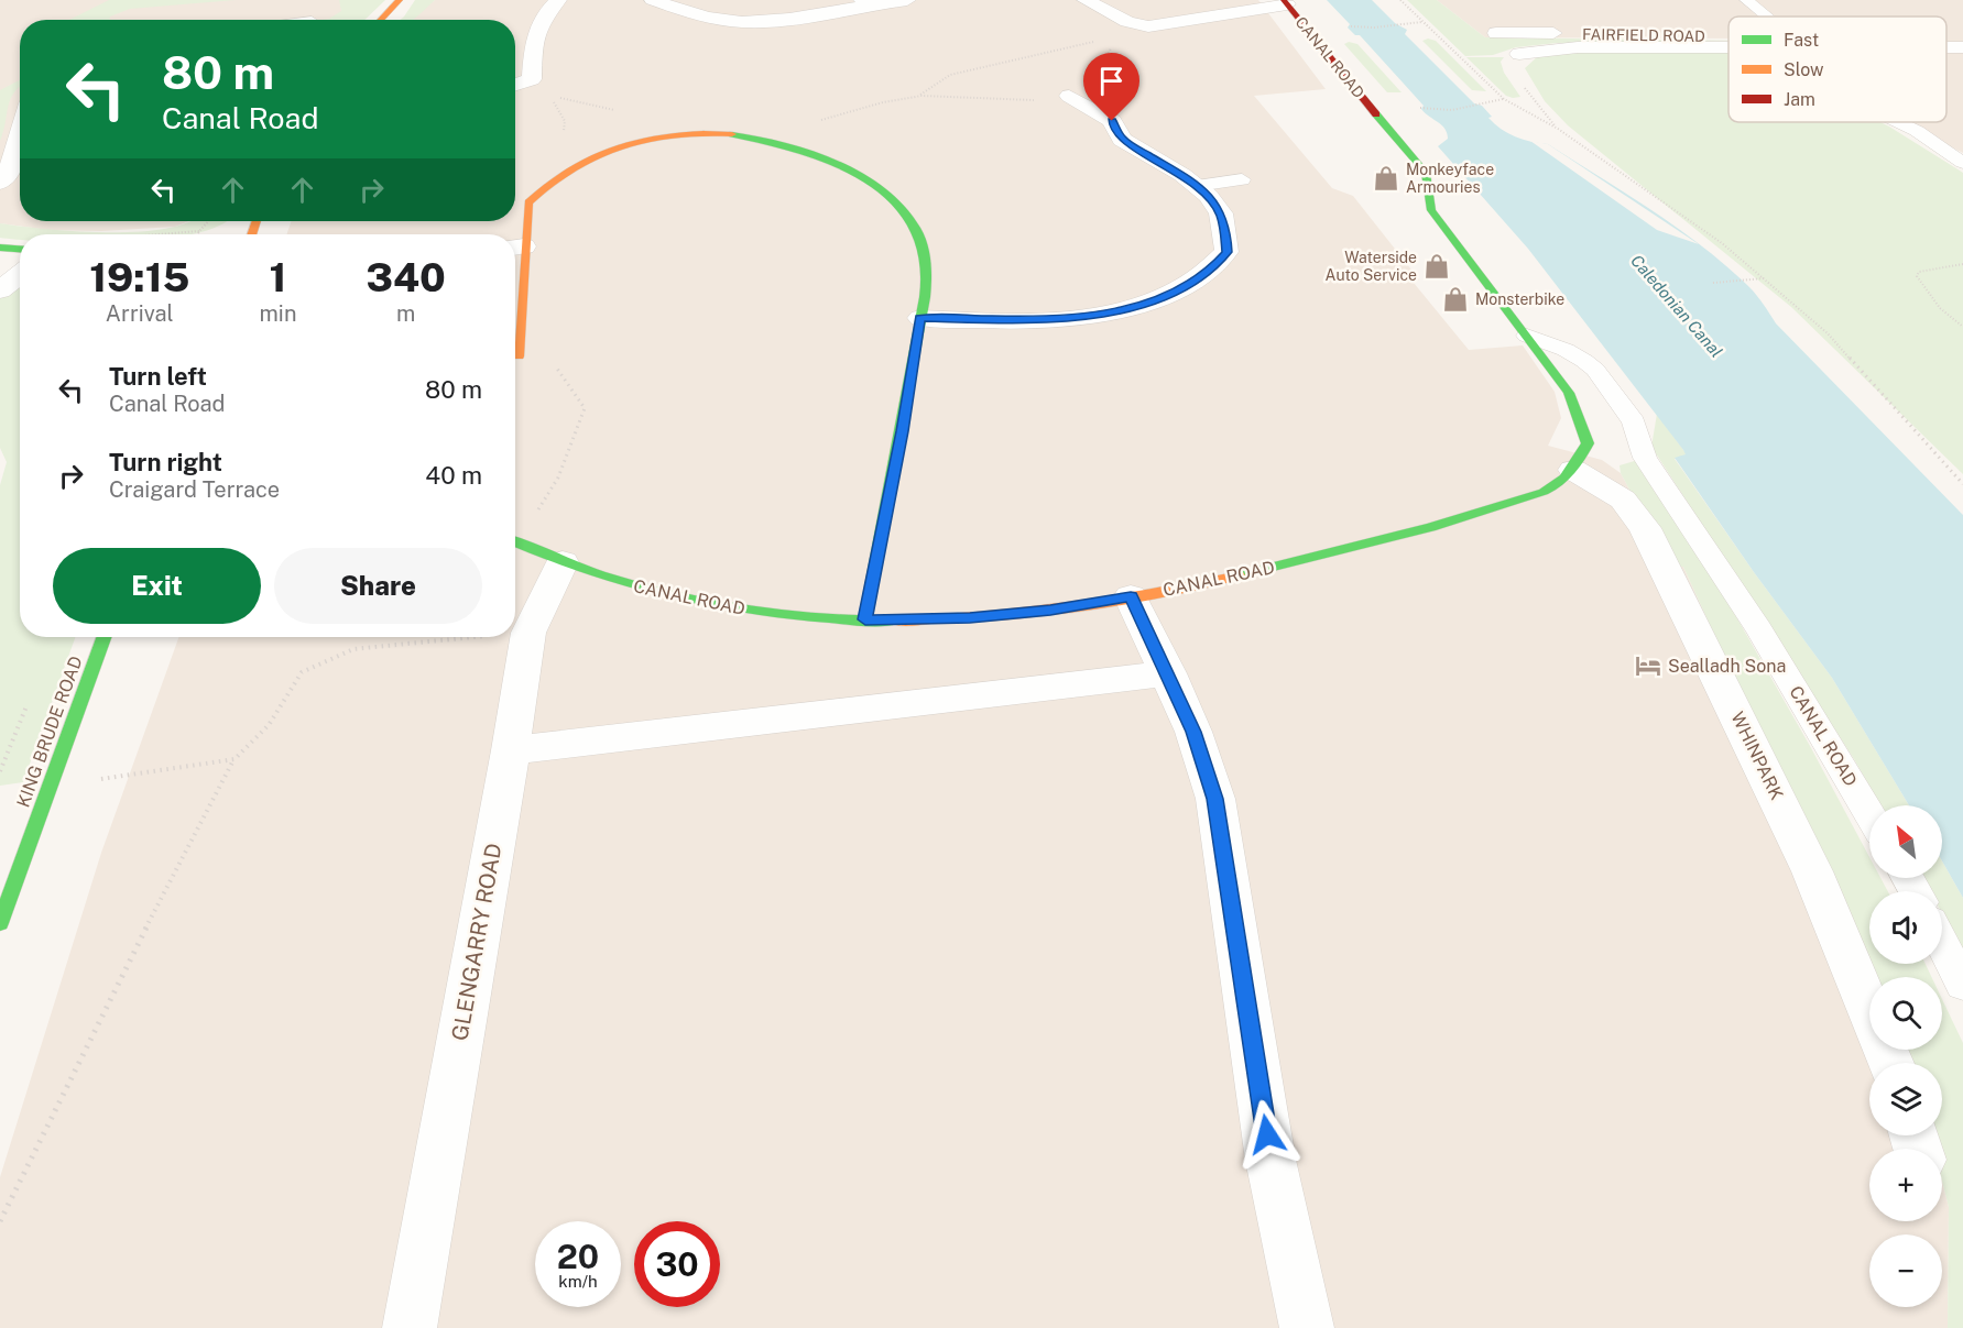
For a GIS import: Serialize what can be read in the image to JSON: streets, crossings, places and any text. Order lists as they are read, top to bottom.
{
  "streets": {
    "street": [
      "FAIRFIELD ROAD",
      "CANAL ROAD",
      "KING BRUDE ROAD",
      "WHINPARK",
      "GLENGARRY ROAD"
    ]
  },
  "crossings": [
    ["CANAL ROAD", "WHINPARK"],
    ["CANAL ROAD", "GLENGARRY ROAD"]
  ],
  "water": ["Caledonian Canal"],
  "places": {
    "shop": ["Monkeyface Armouries", "Waterside Auto Service", "Monsterbike"],
    "hotel": ["Sealladh Sona"]
  },
  "legend": ["Fast", "Slow", "Jam"],
  "north": "top left",
  "page": {
    "turn": ["80 m", "Canal Road"],
    "eta": [
      "19:15",
      "Arrival",
      "1",
      "min",
      "340",
      "m"
    ],
    "list": [
      {
        "name": "Turn left",
        "note": "Canal Road",
        "value": "80 m"
      },
      {
        "name": "Turn right",
        "note": "Craigard Terrace",
        "value": "40 m"
      }
    ],
    "buttons": ["Exit", "Share"],
    "map_buttons": ["+", "−"],
    "speed": "20 km/h",
    "limit": "30"
  }
}
